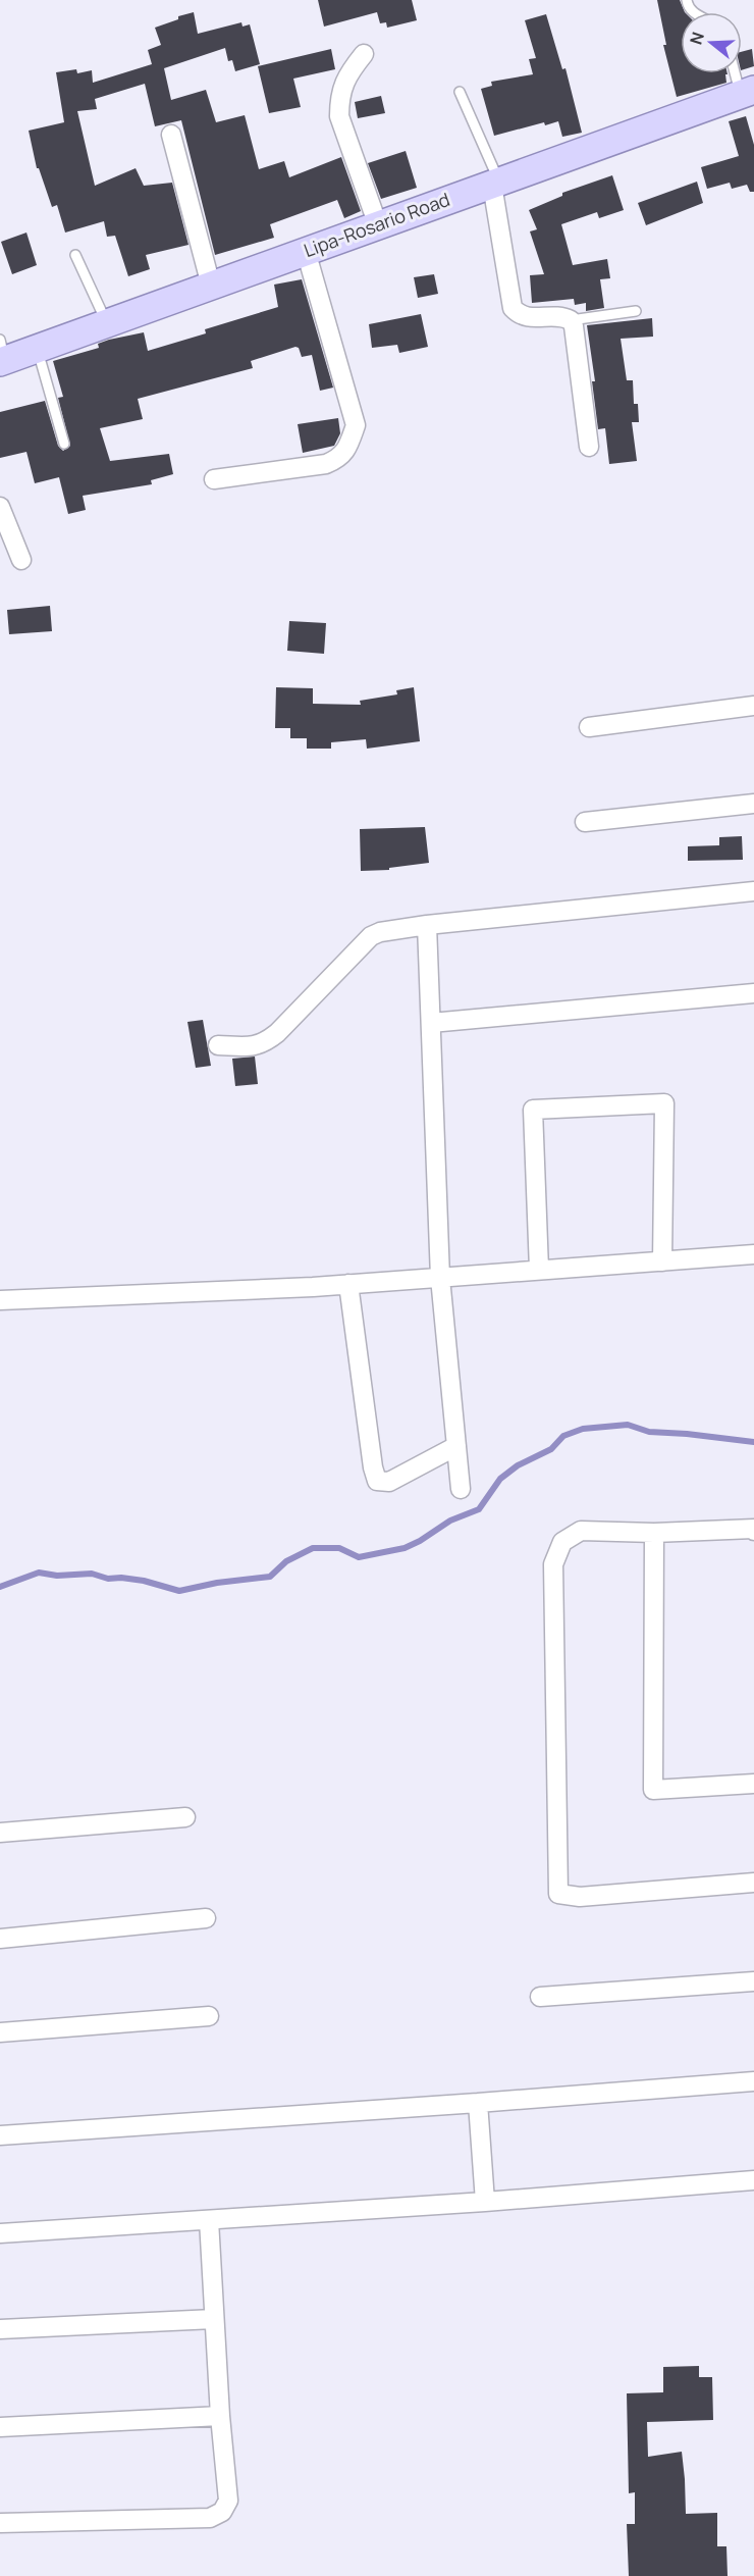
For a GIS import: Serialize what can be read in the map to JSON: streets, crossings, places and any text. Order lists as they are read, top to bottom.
{
  "streets": {
    "main road": ["Lipa-Rosario Road"]
  },
  "north": "left"
}
